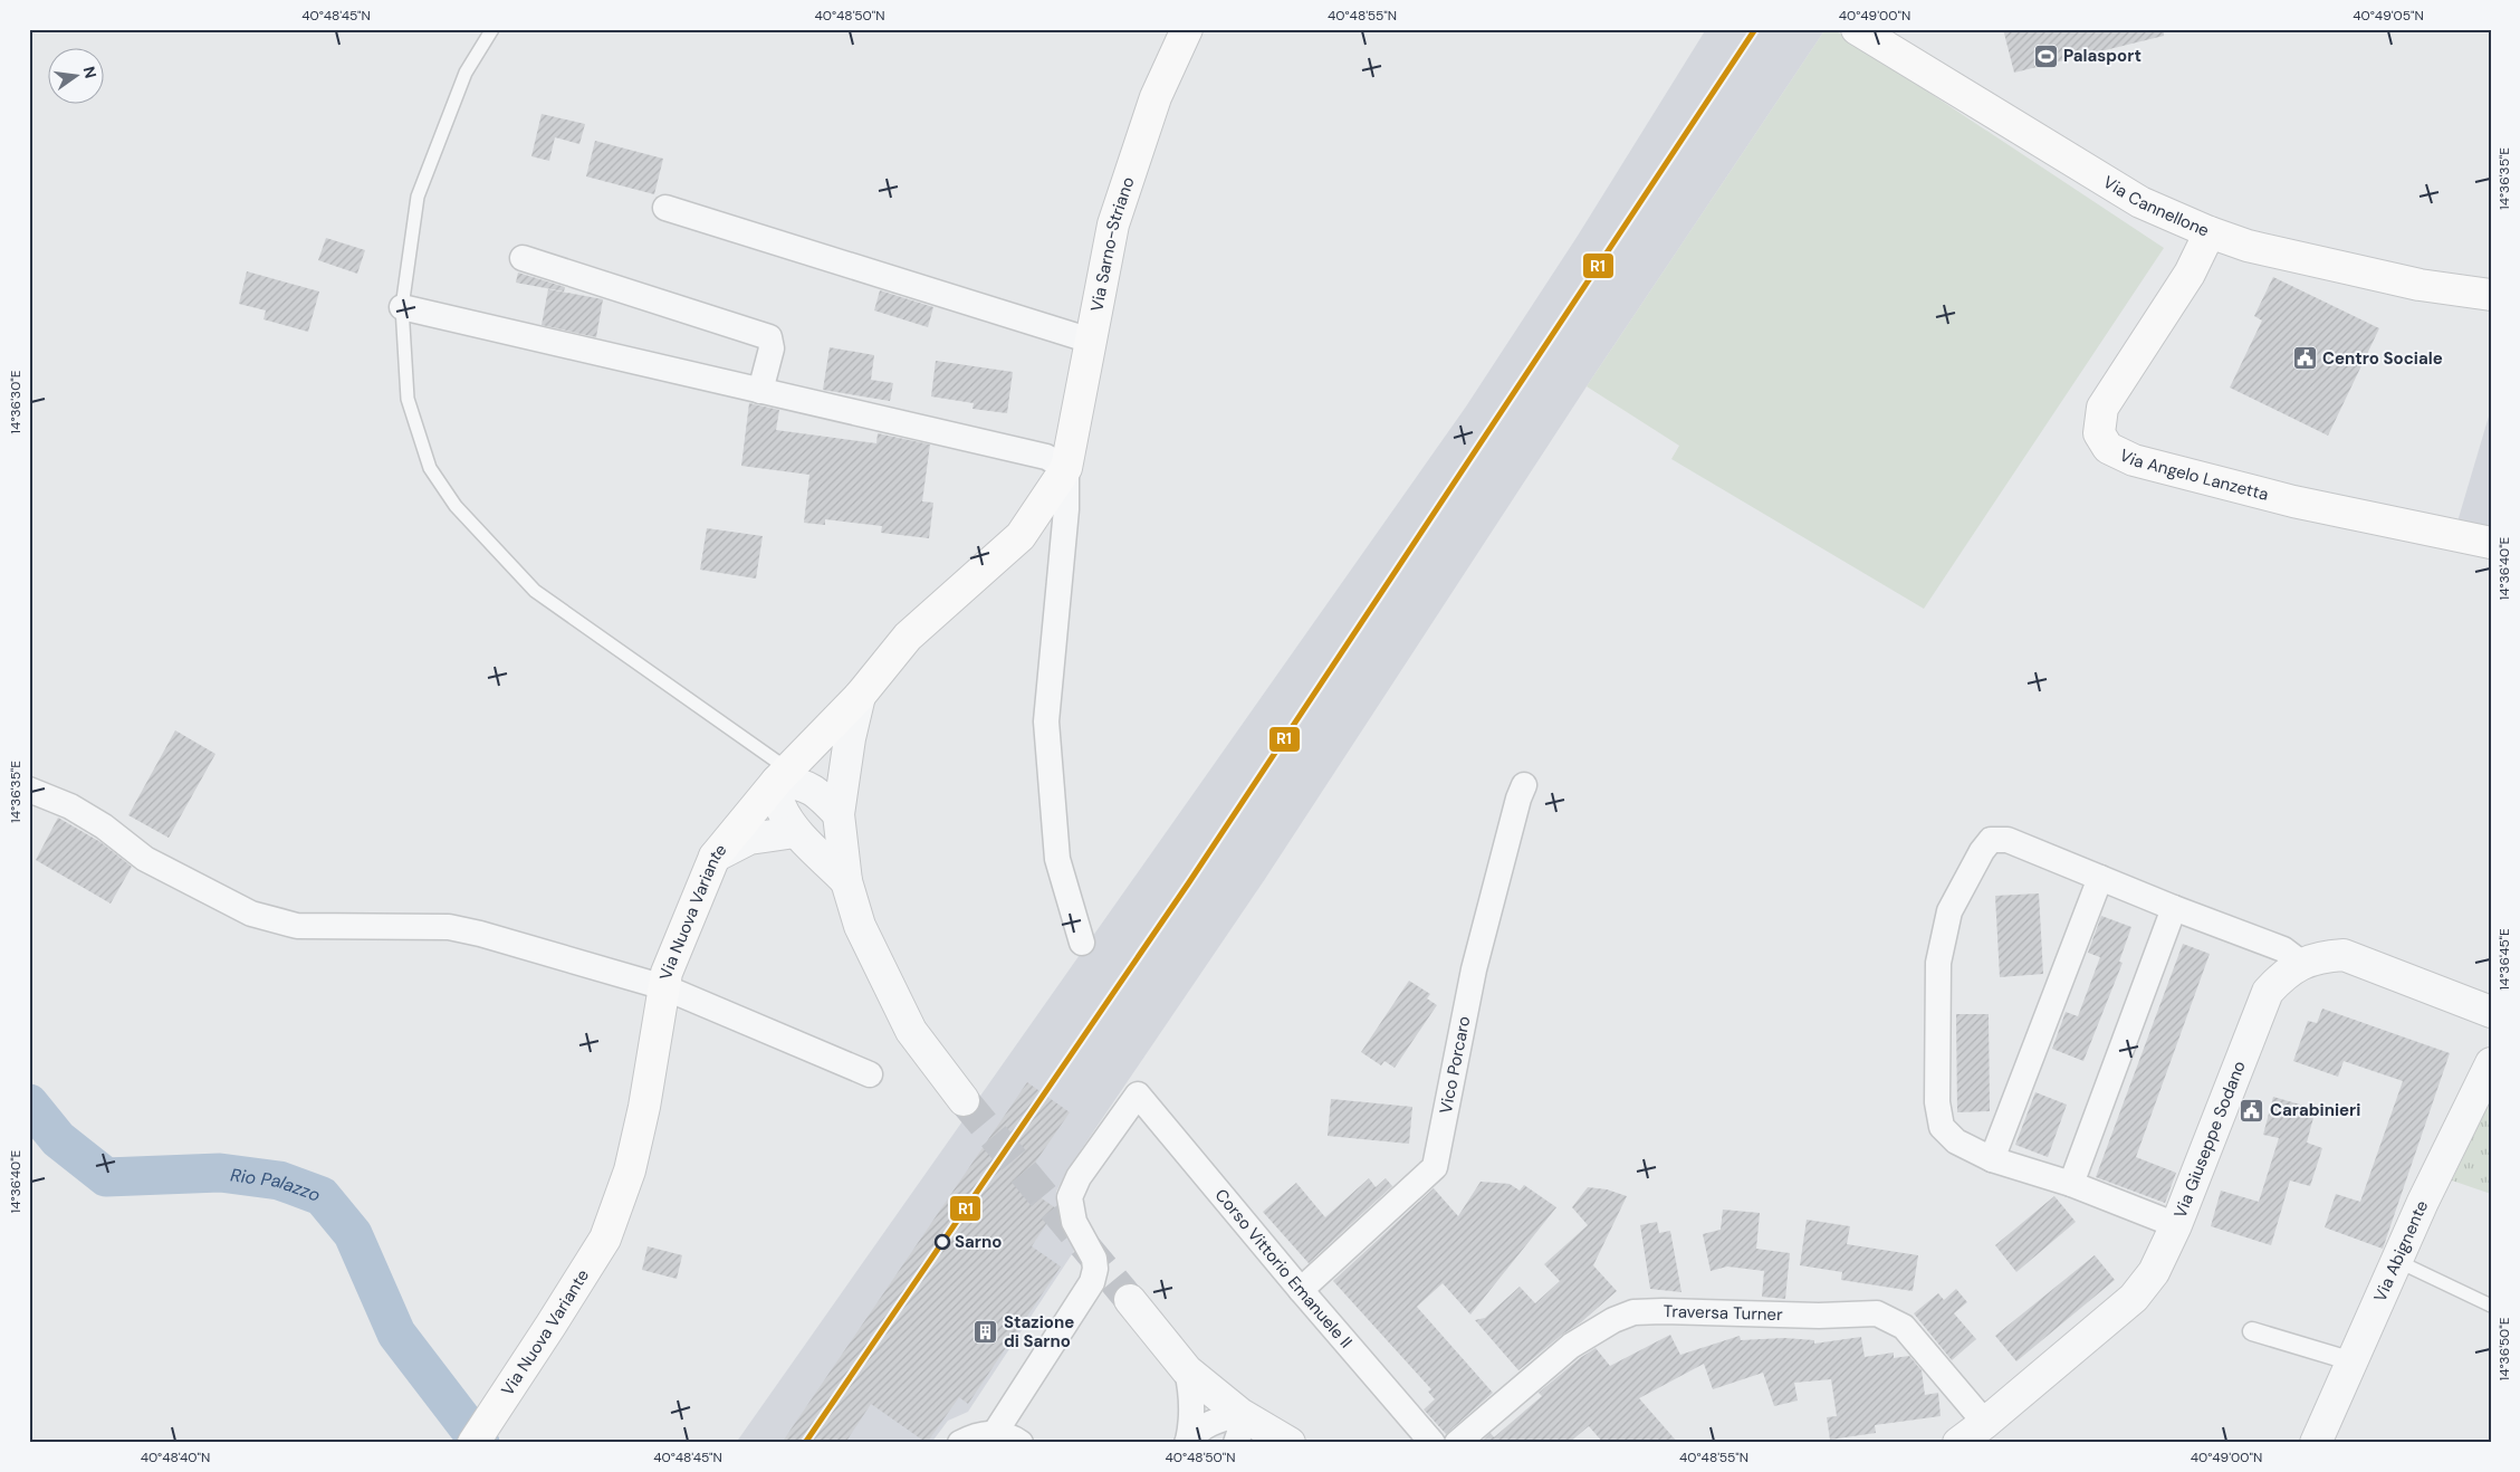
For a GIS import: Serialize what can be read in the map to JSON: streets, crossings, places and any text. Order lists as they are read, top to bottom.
{
  "streets": {
    "main road": [
      "Via Cannellone",
      "Via Sarno-Striano",
      "Via Angelo Lanzetta",
      "Via Nuova Variante"
    ],
    "street": [
      "Vico Porcaro",
      "Via Giuseppe Sodano",
      "Via Abignente",
      "Corso Vittorio Emanuele II",
      "Traversa Turner"
    ]
  },
  "crossings": [
    ["Via Cannellone", "Via Angelo Lanzetta"],
    ["Via Sarno-Striano", "Via Nuova Variante"],
    ["Vico Porcaro", "Corso Vittorio Emanuele II"],
    ["Via Giuseppe Sodano", "Traversa Turner"]
  ],
  "water": ["Rio Palazzo"],
  "places": {
    "sports": ["Palasport"],
    "public building": ["Centro Sociale", "Carabinieri"],
    "other": ["Sarno"],
    "building": ["Stazione di Sarno"]
  },
  "lines": ["transit line R1"],
  "north": "right",
  "coordinates": [
    "40°48'45\"N",
    "40°48'50\"N",
    "40°48'55\"N",
    "40°49'00\"N",
    "40°49'05\"N",
    "14°36'35\"E",
    "14°36'30\"E",
    "14°36'40\"E",
    "14°36'45\"E",
    "14°36'50\"E",
    "40°48'40\"N"
  ]
}
